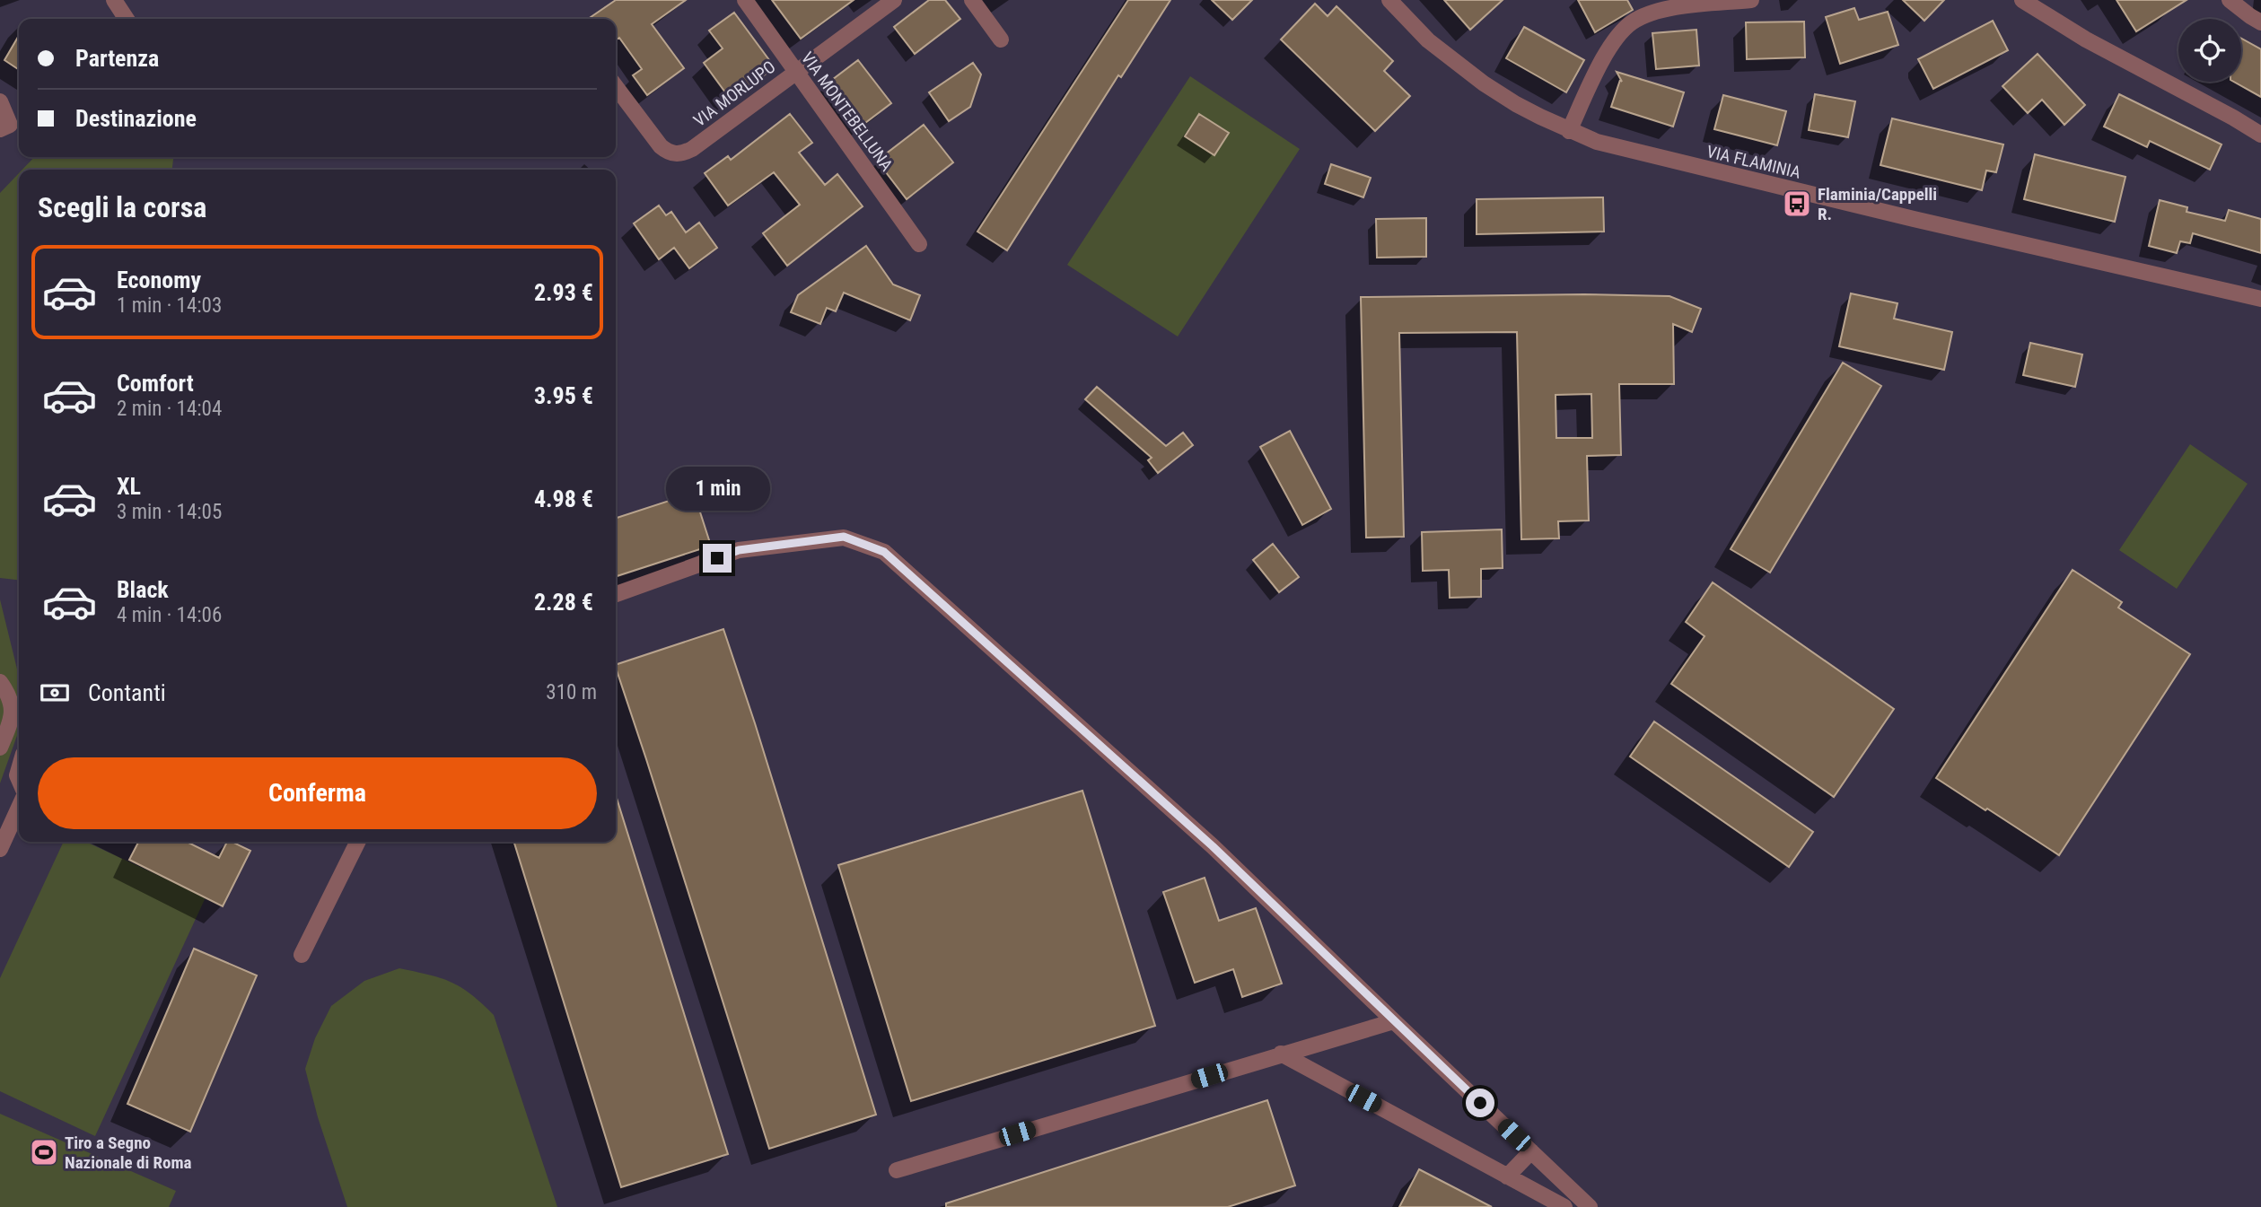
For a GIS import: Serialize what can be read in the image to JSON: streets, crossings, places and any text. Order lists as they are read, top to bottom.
{
  "streets": {
    "street": ["VIA MORLUPO", "VIA MONTEBELLUNA", "VIA FLAMINIA"]
  },
  "crossings": [
    ["VIA MORLUPO", "VIA MONTEBELLUNA"]
  ],
  "places": {
    "bus stop": ["Flaminia/Cappelli R."],
    "sports": ["Tiro a Segno Nazionale di Roma"]
  },
  "page": {
    "banner": ["Partenza", "Destinazione"],
    "heading": "Scegli la corsa",
    "list": [
      {
        "name": "Economy",
        "note": "1 min · 14:03",
        "value": "2.93 €"
      },
      {
        "name": "Comfort",
        "note": "2 min · 14:04",
        "value": "3.95 €"
      },
      {
        "name": "XL",
        "note": "3 min · 14:05",
        "value": "4.98 €"
      },
      {
        "name": "Black",
        "note": "4 min · 14:06",
        "value": "2.28 €"
      }
    ],
    "bubble": "1 min",
    "pay": ["Contanti", "310 m"],
    "buttons": "Conferma"
  }
}
